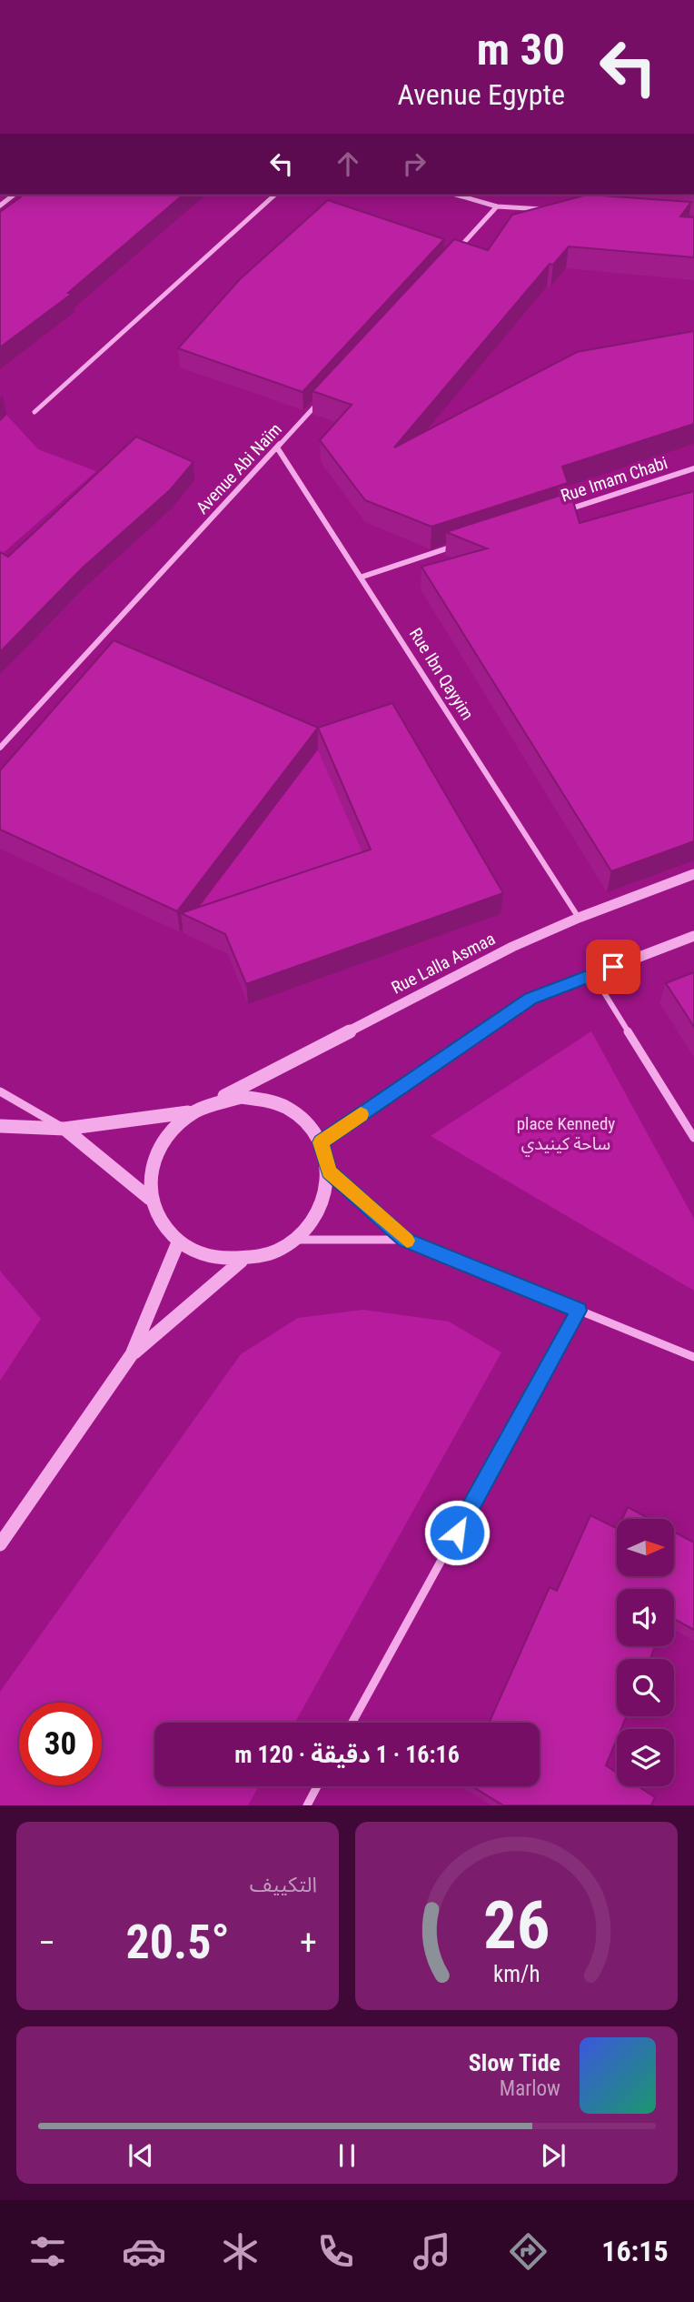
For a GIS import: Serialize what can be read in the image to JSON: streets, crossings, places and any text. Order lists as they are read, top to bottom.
{
  "streets": {
    "street": [
      "Avenue Abi Naïm",
      "Rue Imam Chabi",
      "Rue Ibn Qayyim",
      "Rue Lalla Asmaa"
    ]
  },
  "crossings": [
    ["Avenue Abi Naïm", "Rue Ibn Qayyim"],
    ["Rue Ibn Qayyim", "Rue Lalla Asmaa"]
  ],
  "parks": ["place Kennedy ساحة كينيدي"],
  "north": "right",
  "page": {
    "turn": ["30 m", "Avenue Egypte"],
    "limit": "30",
    "trip": "16:16 · 1 دقيقة · 120 m",
    "tile": "التكييف",
    "heat": ["−", "20.5°", "+"],
    "song": ["Slow Tide", "Marlow"],
    "tabs": "16:15",
    "gauge": ["26", "km/h"]
  }
}
